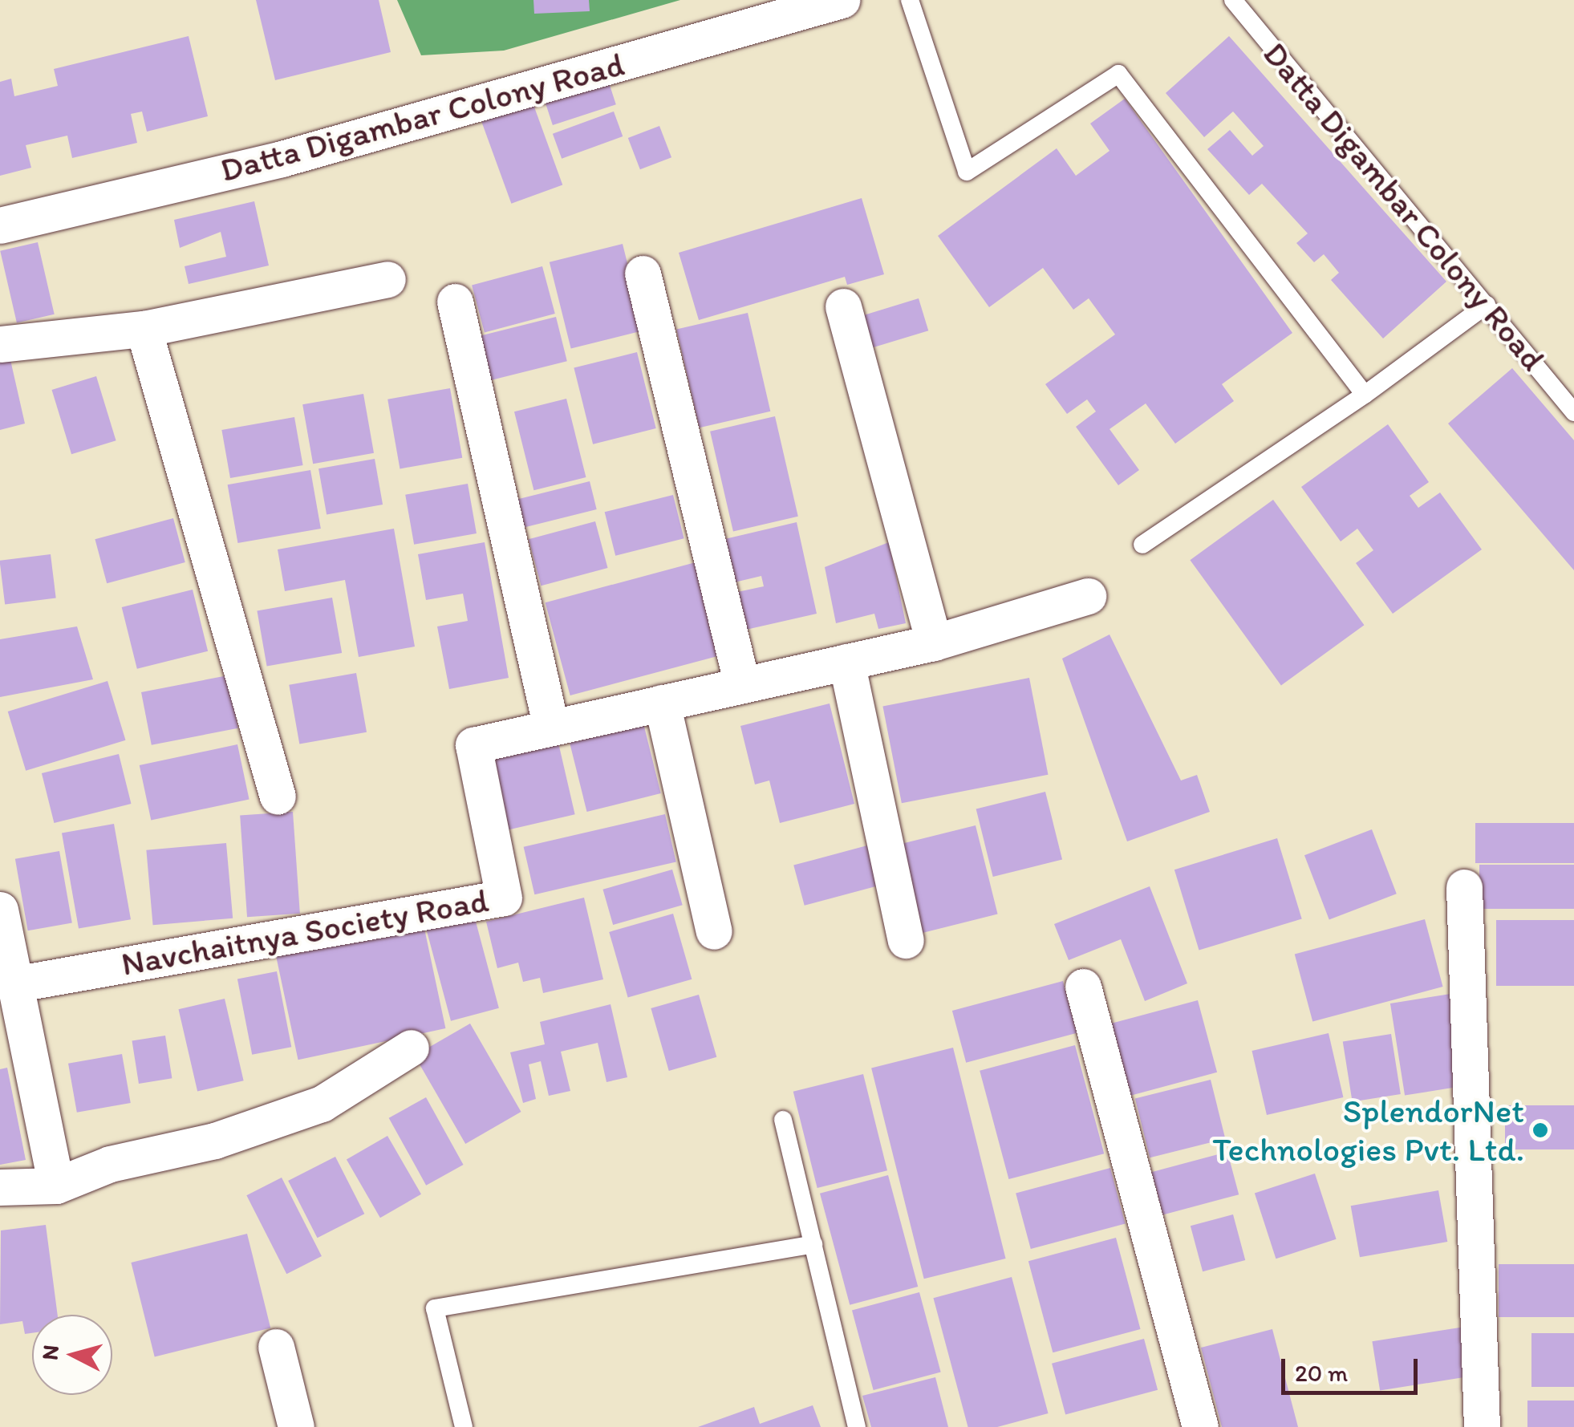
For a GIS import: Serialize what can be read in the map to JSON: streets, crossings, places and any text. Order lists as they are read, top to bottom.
{
  "streets": {
    "street": ["Datta Digambar Colony Road", "Navchaitnya Society Road"]
  },
  "places": ["SplendorNet Technologies Pvt. Ltd."],
  "scale_bar": "20 m",
  "north": "left"
}
